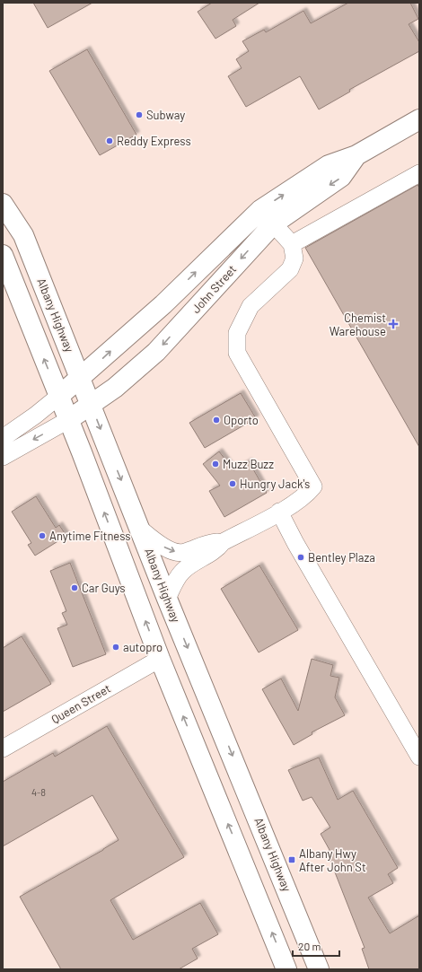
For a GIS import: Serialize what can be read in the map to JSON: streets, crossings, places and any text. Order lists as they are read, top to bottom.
{
  "streets": {
    "main road": ["John Street", "Albany Highway"],
    "street": ["Queen Street"]
  },
  "crossings": [
    ["John Street", "Albany Highway"]
  ],
  "places": {
    "other": [
      "Subway",
      "Reddy Express",
      "Oporto",
      "Muzz Buzz",
      "Hungry Jack's",
      "Anytime Fitness",
      "Bentley Plaza",
      "Car Guys",
      "autopro"
    ],
    "health": ["Chemist Warehouse"],
    "transit": ["Albany Hwy After John St"]
  },
  "house_numbers": ["4-8"],
  "scale_bar": "20 m"
}
